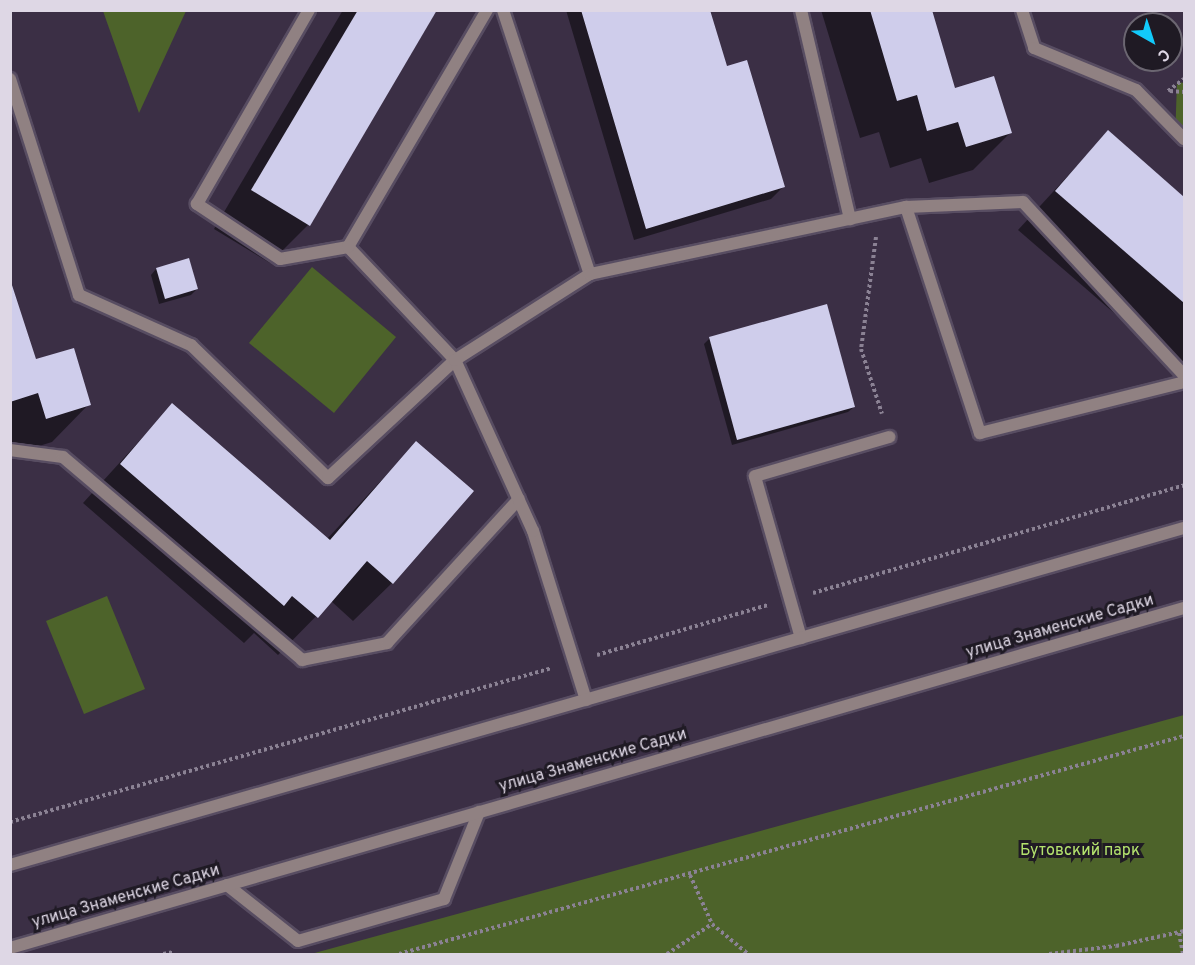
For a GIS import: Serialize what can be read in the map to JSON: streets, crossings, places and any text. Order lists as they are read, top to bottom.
{
  "streets": {
    "street": ["улица Знаменские Садки"]
  },
  "parks": ["Бутовский парк"],
  "north": "bottom right"
}
